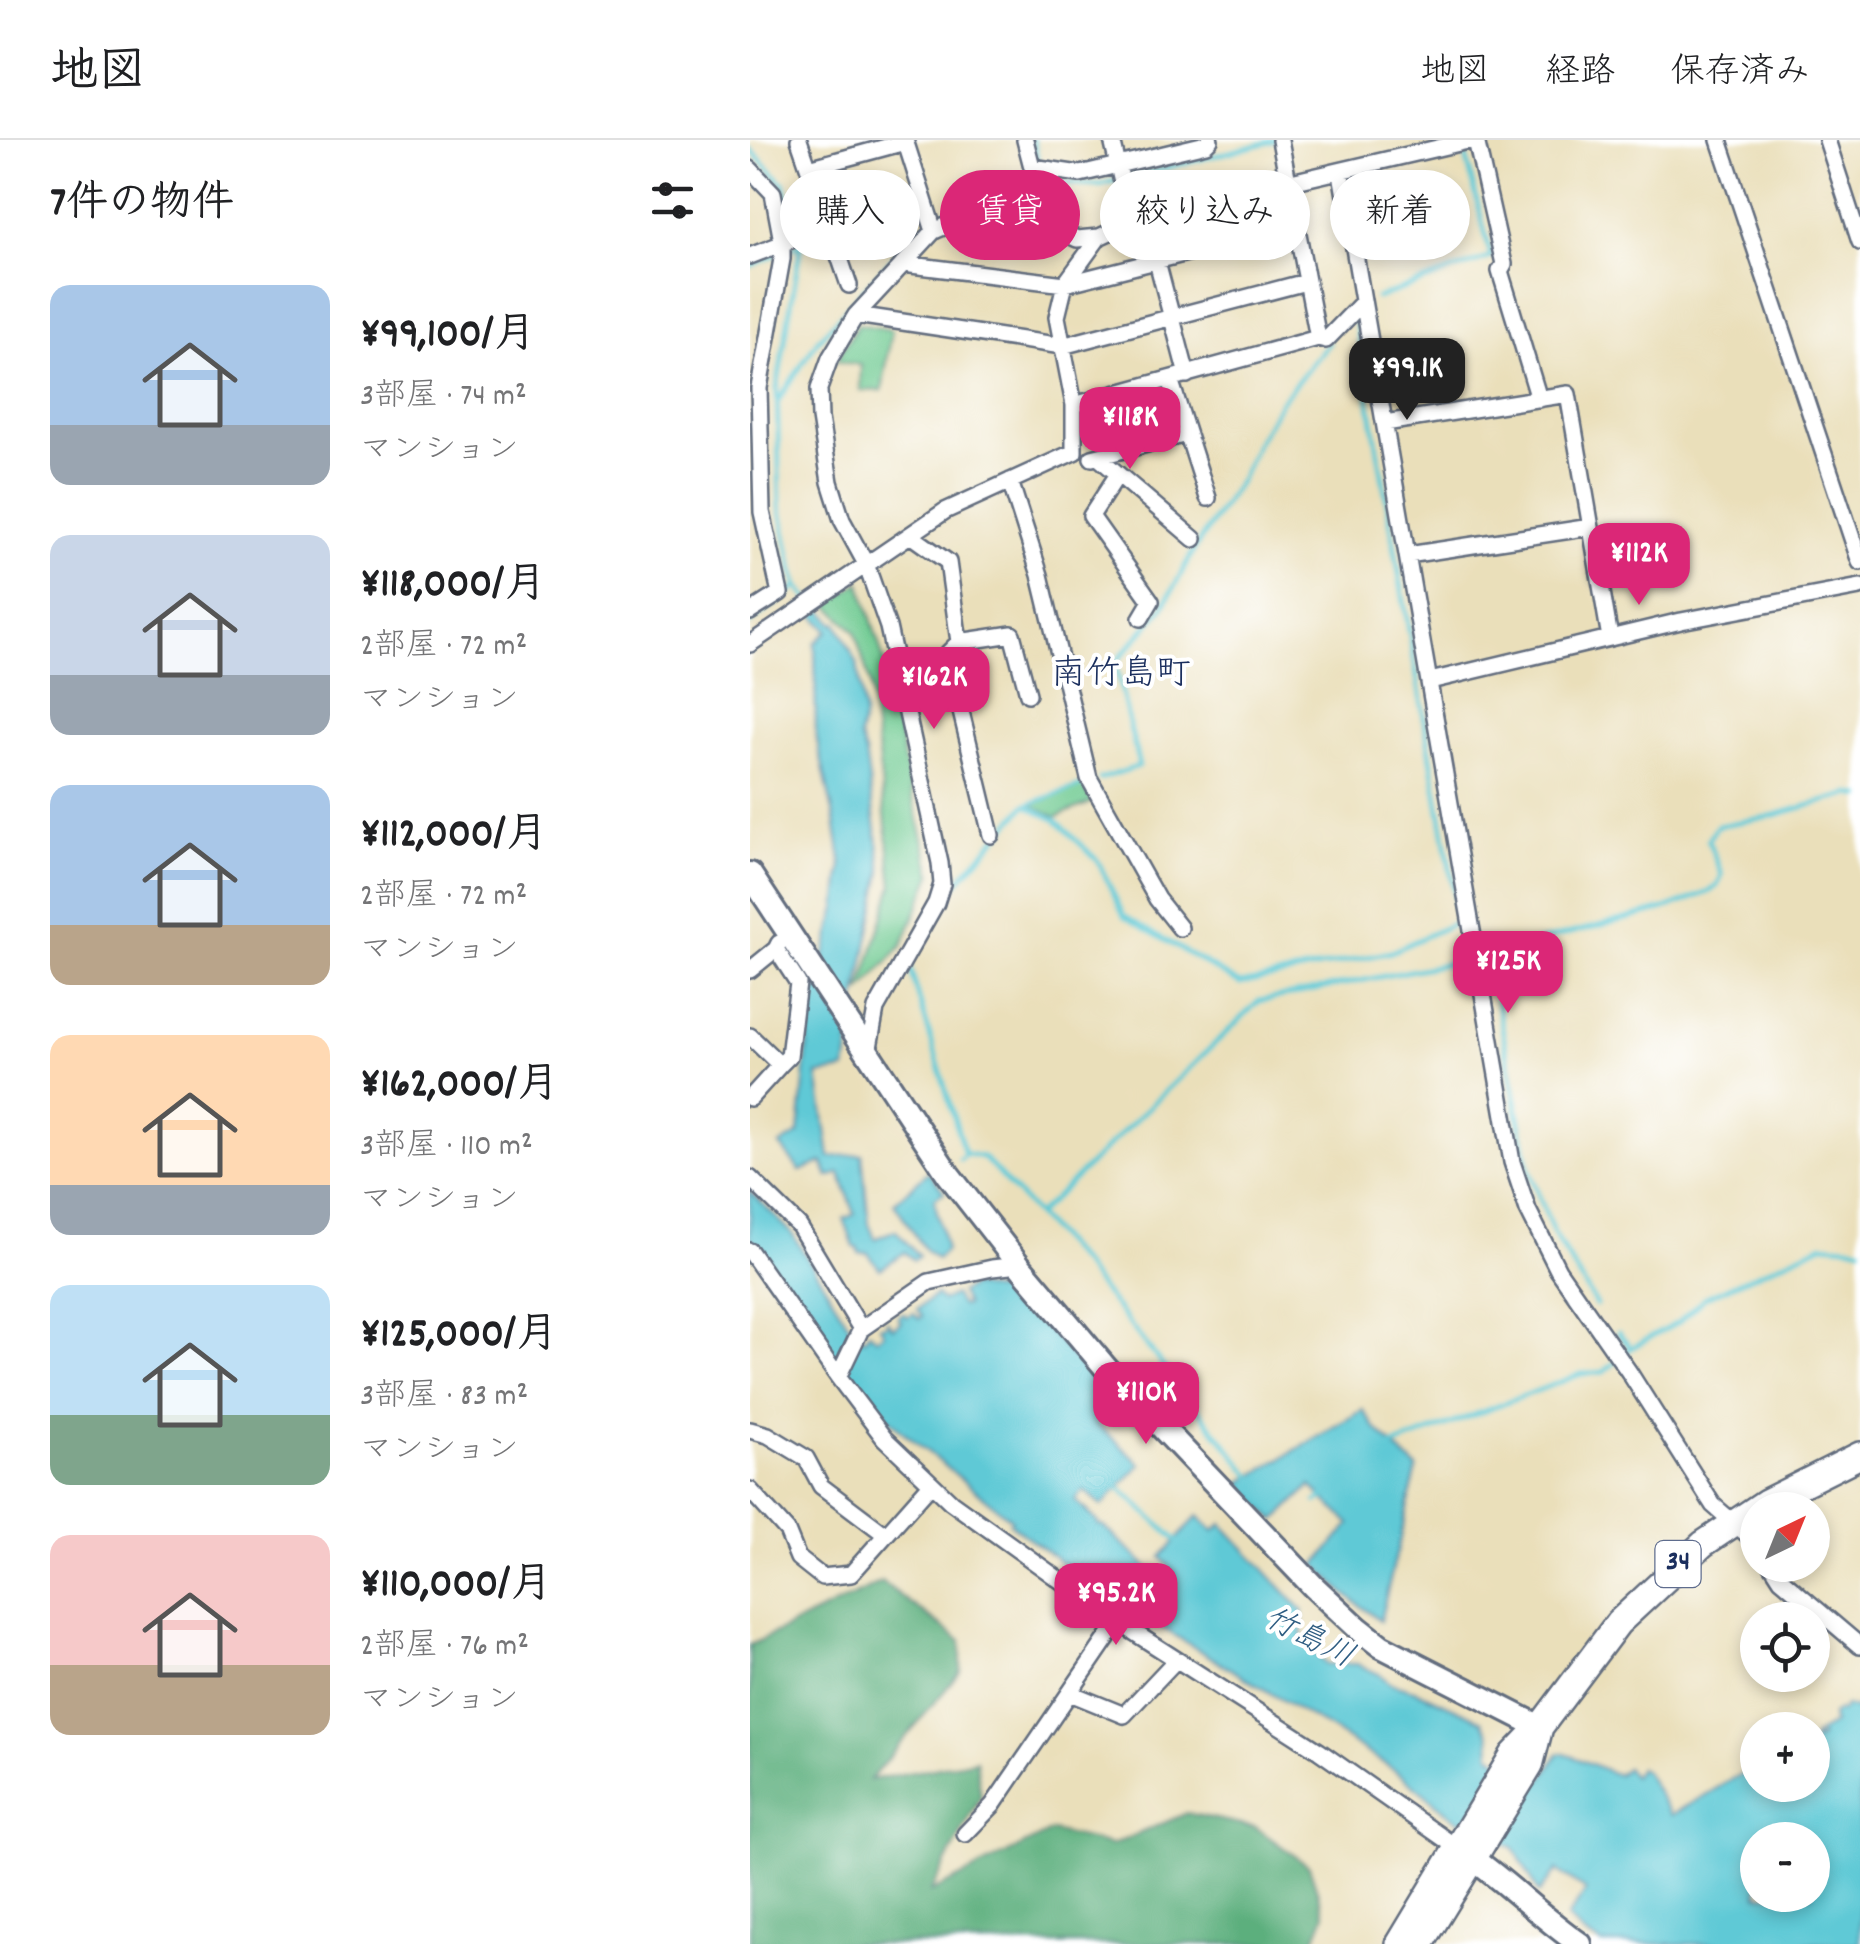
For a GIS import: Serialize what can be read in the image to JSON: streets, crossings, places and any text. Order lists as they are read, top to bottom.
{
  "streets": {
    "main road": ["34"]
  },
  "districts": ["南竹島町"],
  "water": ["竹島川"],
  "north": "top right",
  "page": {
    "header": "地図",
    "nav": ["地図", "経路", "保存済み"],
    "heading": "7件の物件",
    "chip": [
      "購入",
      "賃貸",
      "絞り込み",
      "新着"
    ],
    "list": [
      {
        "name": "¥99,100/月",
        "note": "3部屋 · 74 m² · マンション"
      },
      {
        "name": "¥118,000/月",
        "note": "2部屋 · 72 m² · マンション"
      },
      {
        "name": "¥112,000/月",
        "note": "2部屋 · 72 m² · マンション"
      },
      {
        "name": "¥162,000/月",
        "note": "3部屋 · 110 m² · マンション"
      },
      {
        "name": "¥125,000/月",
        "note": "3部屋 · 83 m² · マンション"
      },
      {
        "name": "¥110,000/月",
        "note": "2部屋 · 76 m² · マンション"
      }
    ],
    "price": [
      "¥99.1K",
      "¥118K",
      "¥112K",
      "¥162K",
      "¥125K",
      "¥110K",
      "¥95.2K"
    ],
    "map_buttons": ["+", "−"]
  }
}
